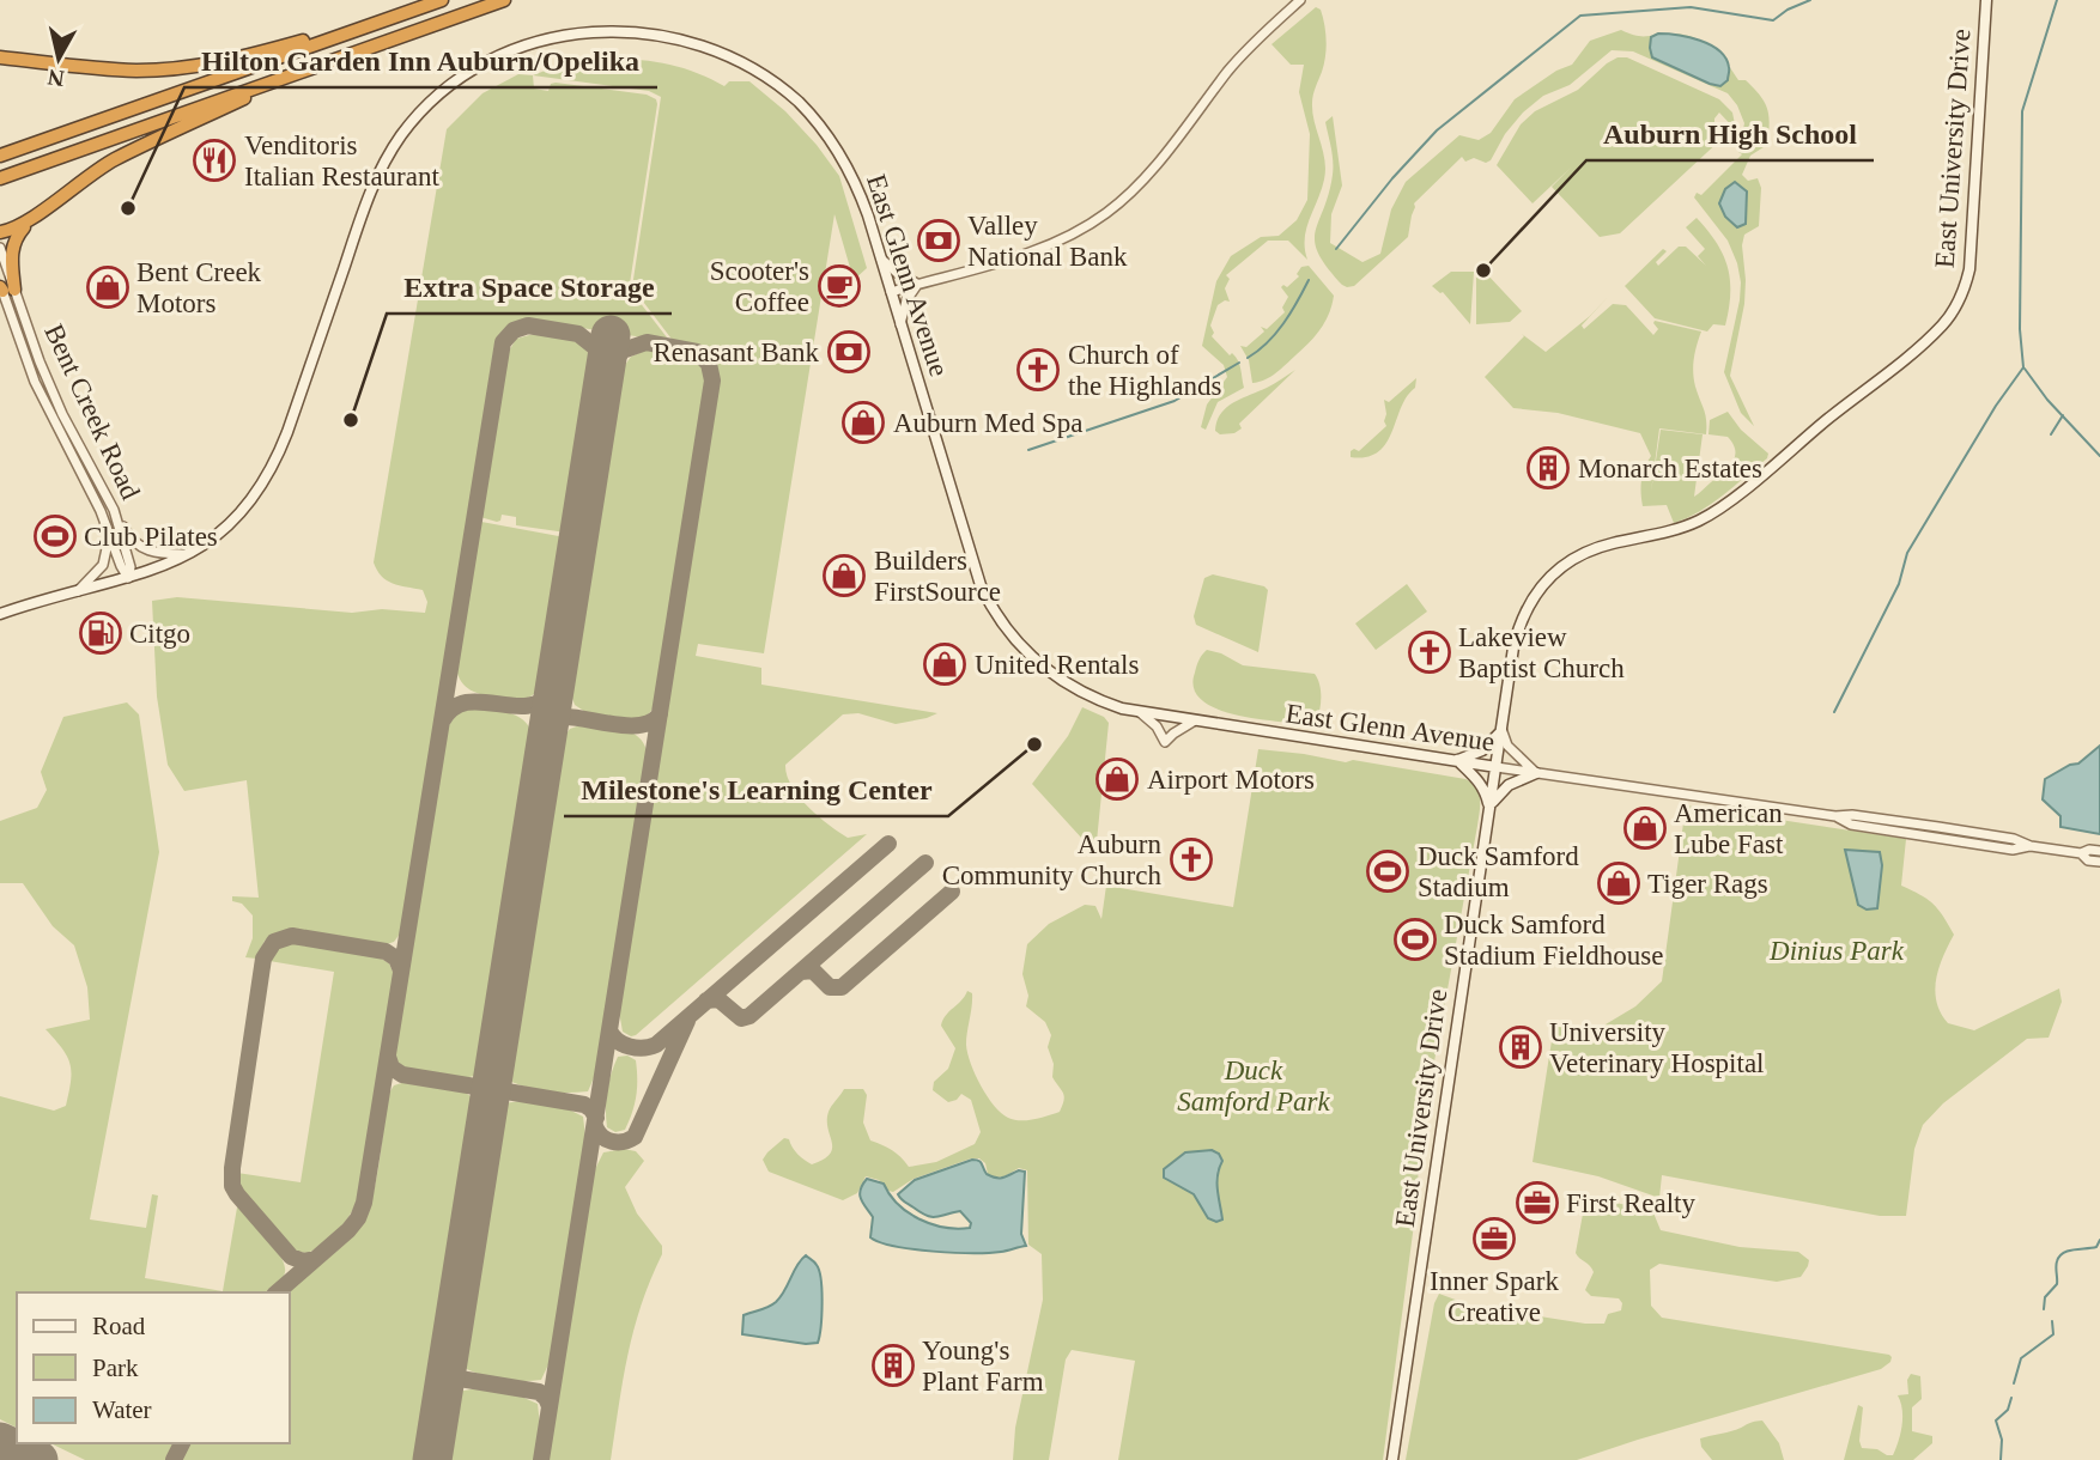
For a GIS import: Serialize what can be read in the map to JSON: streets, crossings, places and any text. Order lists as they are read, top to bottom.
{
  "streets": {
    "main road": ["East University Drive", "East Glenn Avenue"],
    "street": ["Bent Creek Road"]
  },
  "crossings": [
    ["East University Drive", "East Glenn Avenue"],
    ["East Glenn Avenue", "Bent Creek Road"]
  ],
  "parks": ["Dinius Park", "Duck Samford Park"],
  "places": {
    "restaurant": ["Venditoris Italian Restaurant"],
    "other": [
      "Hilton Garden Inn Auburn/Opelika",
      "Auburn High School",
      "Extra Space Storage",
      "Milestone's Learning Center"
    ],
    "bank": ["Valley National Bank", "Renasant Bank"],
    "cafe": ["Scooter's Coffee"],
    "shop": [
      "Bent Creek Motors",
      "Auburn Med Spa",
      "Builders FirstSource",
      "United Rentals",
      "Airport Motors",
      "American Lube Fast",
      "Tiger Rags"
    ],
    "church": ["Church of the Highlands", "Lakeview Baptist Church", "Auburn Community Church"],
    "building": ["Monarch Estates", "University Veterinary Hospital", "Young's Plant Farm"],
    "sports": ["Club Pilates", "Duck Samford Stadium", "Duck Samford Stadium Fieldhouse"],
    "fuel station": ["Citgo"],
    "office": ["First Realty", "Inner Spark Creative"]
  },
  "legend": ["Road", "Park", "Water"],
  "north": "bottom"
}
